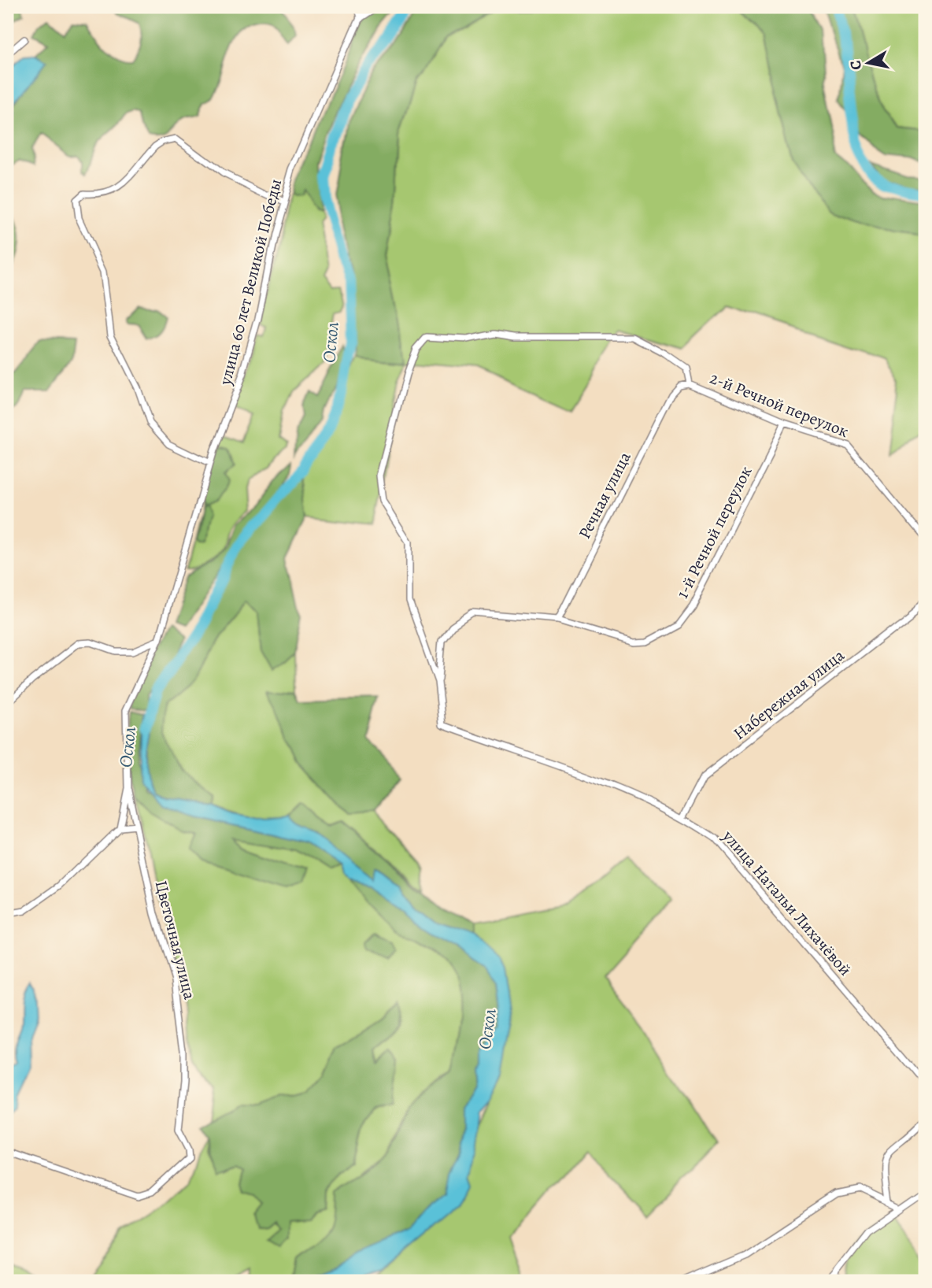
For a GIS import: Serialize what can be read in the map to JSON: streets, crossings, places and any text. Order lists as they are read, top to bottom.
{
  "streets": {
    "street": [
      "улица 60 лет Великой Победы",
      "2-й Речной переулок",
      "Речная улица",
      "1-й Речной переулок",
      "Набережная улица",
      "улица Натальи Лихачёвой",
      "Цветочная улица"
    ]
  },
  "crossings": [
    ["улица 60 лет Великой Победы", "Цветочная улица"],
    ["2-й Речной переулок", "Речная улица"],
    ["2-й Речной переулок", "1-й Речной переулок"],
    ["Речная улица", "1-й Речной переулок"],
    ["1-й Речной переулок", "улица Натальи Лихачёвой"],
    ["Набережная улица", "улица Натальи Лихачёвой"]
  ],
  "water": ["Оскол"],
  "north": "left"
}
